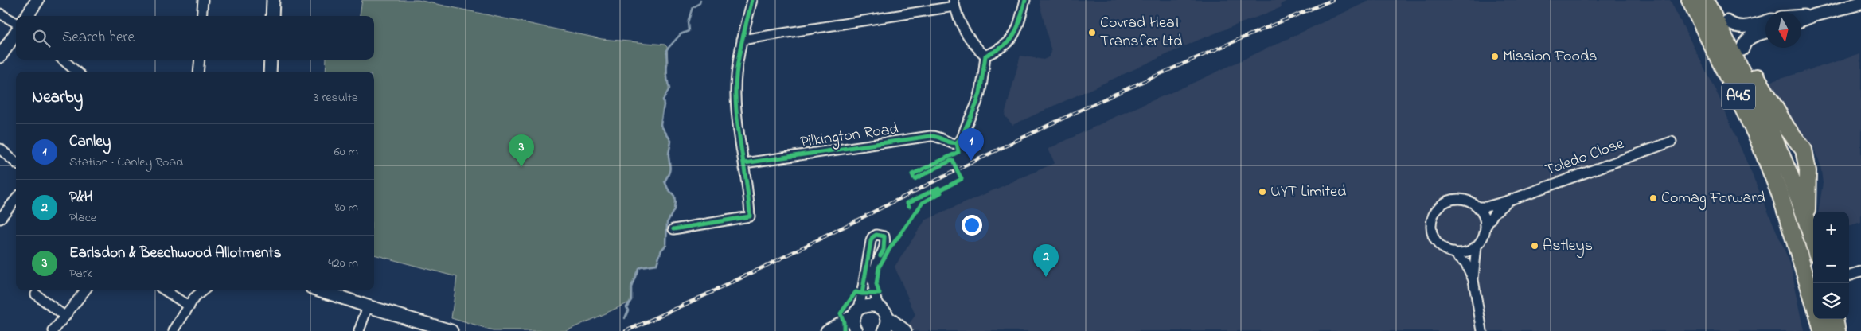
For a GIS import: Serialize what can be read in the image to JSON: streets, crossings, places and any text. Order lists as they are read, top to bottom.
{
  "streets": {
    "highway": ["A45"],
    "street": ["Pilkington Road", "Toledo Close"]
  },
  "places": [
    "Covrad Heat Transfer Ltd",
    "Mission Foods",
    "UYT Limited",
    "Comag Forward",
    "Astleys"
  ],
  "north": "bottom",
  "page": {
    "search": "Search here",
    "heading": ["Nearby", "3 results"],
    "list": [
      {
        "mark": "1",
        "name": "Canley",
        "note": "Station · Canley Road",
        "value": "60 m"
      },
      {
        "mark": "2",
        "name": "P&H",
        "note": "Place",
        "value": "80 m"
      },
      {
        "mark": "3",
        "name": "Earlsdon & Beechwood Allotments",
        "note": "Park",
        "value": "420 m"
      }
    ],
    "pins": ["1", "3", "2"],
    "map_buttons": ["+", "−"]
  }
}
